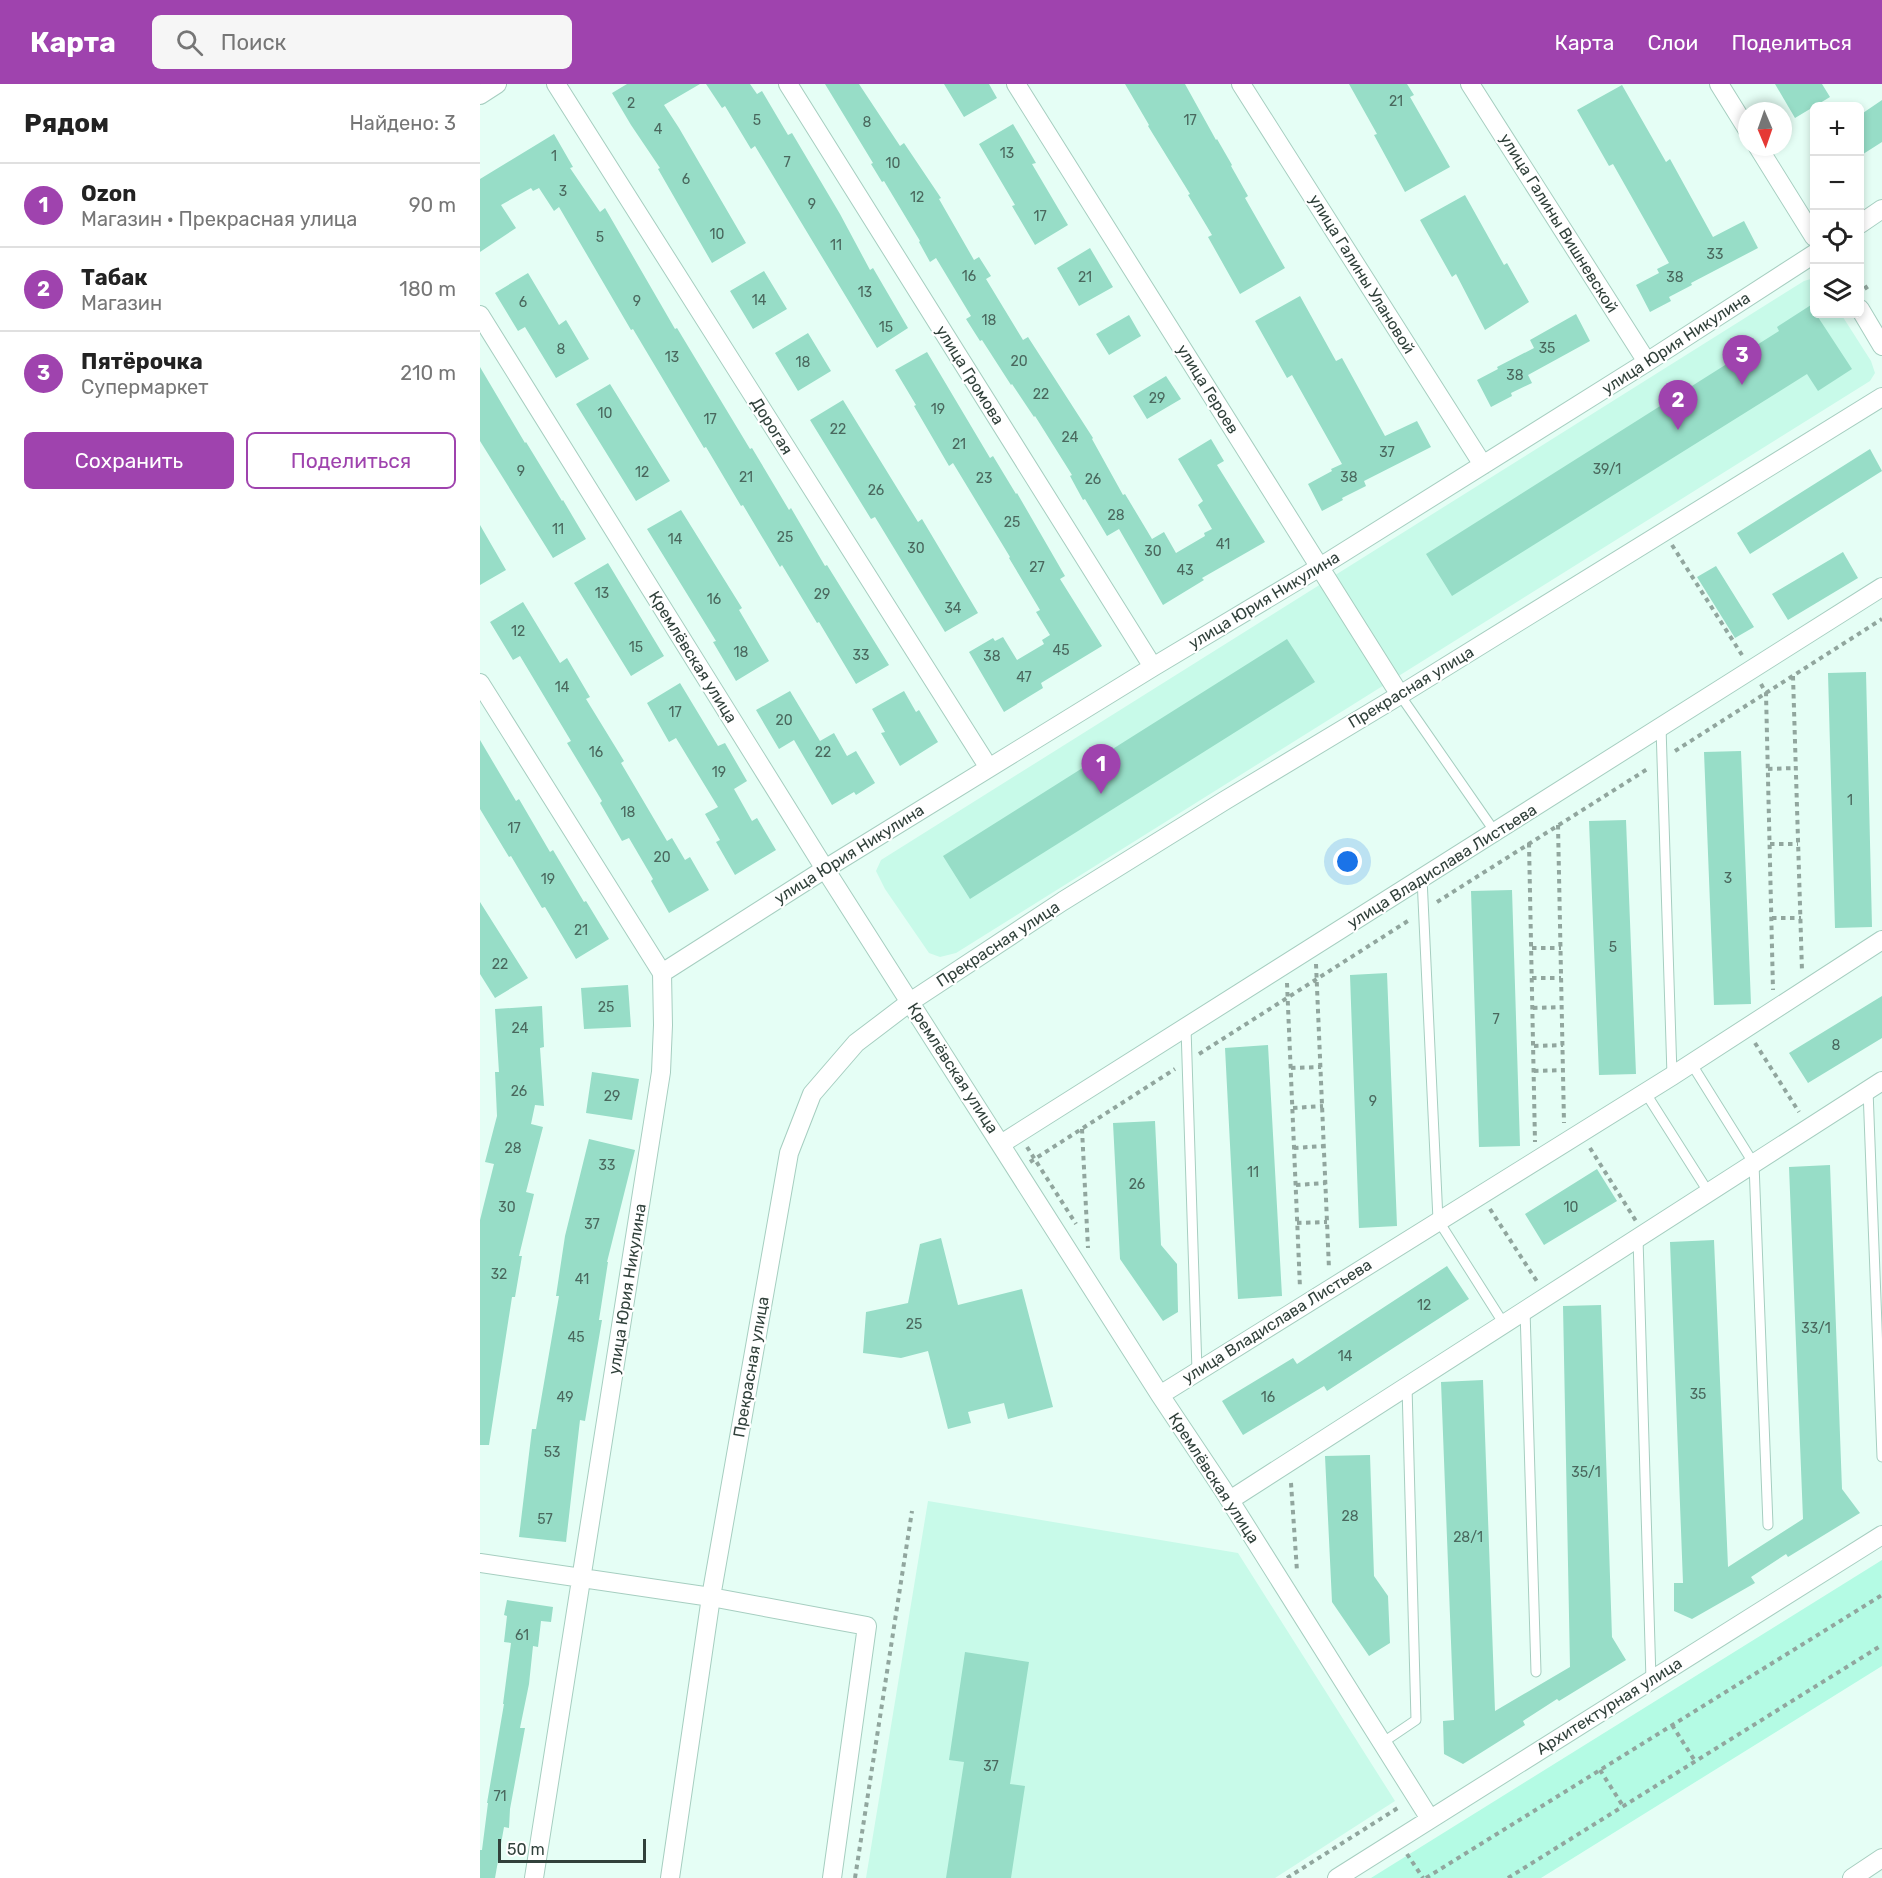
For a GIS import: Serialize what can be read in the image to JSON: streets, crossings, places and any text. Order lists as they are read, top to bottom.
{
  "streets": {
    "street": [
      "улица Галины Вишневской",
      "улица Галины Улановой",
      "улица Юрия Никулина",
      "улица Громова",
      "улица Героев",
      "Дорогая",
      "Кремлёвская улица",
      "Прекрасная улица",
      "улица Владислава Листьева",
      "Архитектурная улица"
    ]
  },
  "crossings": [
    ["улица Галины Вишневской", "улица Юрия Никулина"],
    ["улица Галины Улановой", "улица Юрия Никулина"],
    ["улица Юрия Никулина", "улица Громова"],
    ["улица Юрия Никулина", "улица Героев"],
    ["улица Юрия Никулина", "Дорогая"],
    ["улица Юрия Никулина", "Кремлёвская улица"],
    ["улица Героев", "Прекрасная улица"],
    ["Кремлёвская улица", "Прекрасная улица"],
    ["Кремлёвская улица", "улица Владислава Листьева"],
    ["Кремлёвская улица", "Архитектурная улица"]
  ],
  "house_numbers": [
    "21",
    "2",
    "5",
    "17",
    "8",
    "4",
    "13",
    "1",
    "7",
    "10",
    "6",
    "3",
    "12",
    "9",
    "17",
    "10",
    "5",
    "11",
    "33",
    "16",
    "21",
    "38",
    "13",
    "14",
    "9",
    "6",
    "18",
    "15",
    "35",
    "8",
    "13",
    "20",
    "18",
    "38",
    "22",
    "29",
    "19",
    "10",
    "17",
    "22",
    "24",
    "21",
    "37",
    "39/1",
    "9",
    "12",
    "21",
    "38",
    "23",
    "26",
    "26",
    "28",
    "25",
    "11",
    "25",
    "14",
    "41",
    "30",
    "30",
    "27",
    "43",
    "13",
    "29",
    "16",
    "34",
    "12",
    "15",
    "45",
    "18",
    "33",
    "38",
    "47",
    "14",
    "17",
    "20",
    "16",
    "22",
    "19",
    "1",
    "18",
    "17",
    "20",
    "3",
    "19",
    "21",
    "5",
    "22",
    "25",
    "7",
    "24",
    "8",
    "26",
    "29",
    "9",
    "28",
    "33",
    "11",
    "26",
    "30",
    "10",
    "37",
    "32",
    "41",
    "12",
    "25",
    "33/1",
    "45",
    "14",
    "35",
    "49",
    "16",
    "53",
    "35/1",
    "28",
    "57",
    "28/1",
    "61",
    "37",
    "71"
  ],
  "scale_bar": "50 m",
  "north": "bottom",
  "page": {
    "header": "Карта",
    "search": "Поиск",
    "nav": ["Карта", "Слои", "Поделиться"],
    "heading": ["Рядом", "Найдено: 3"],
    "map_buttons": ["+", "−"],
    "list": [
      {
        "mark": "1",
        "name": "Ozon",
        "note": "Магазин · Прекрасная улица",
        "value": "90 m"
      },
      {
        "mark": "2",
        "name": "Табак",
        "note": "Магазин",
        "value": "180 m"
      },
      {
        "mark": "3",
        "name": "Пятёрочка",
        "note": "Супермаркет",
        "value": "210 m"
      }
    ],
    "pins": ["3", "2", "1"],
    "buttons": ["Сохранить", "Поделиться"],
    "scale": "50 m"
  }
}
